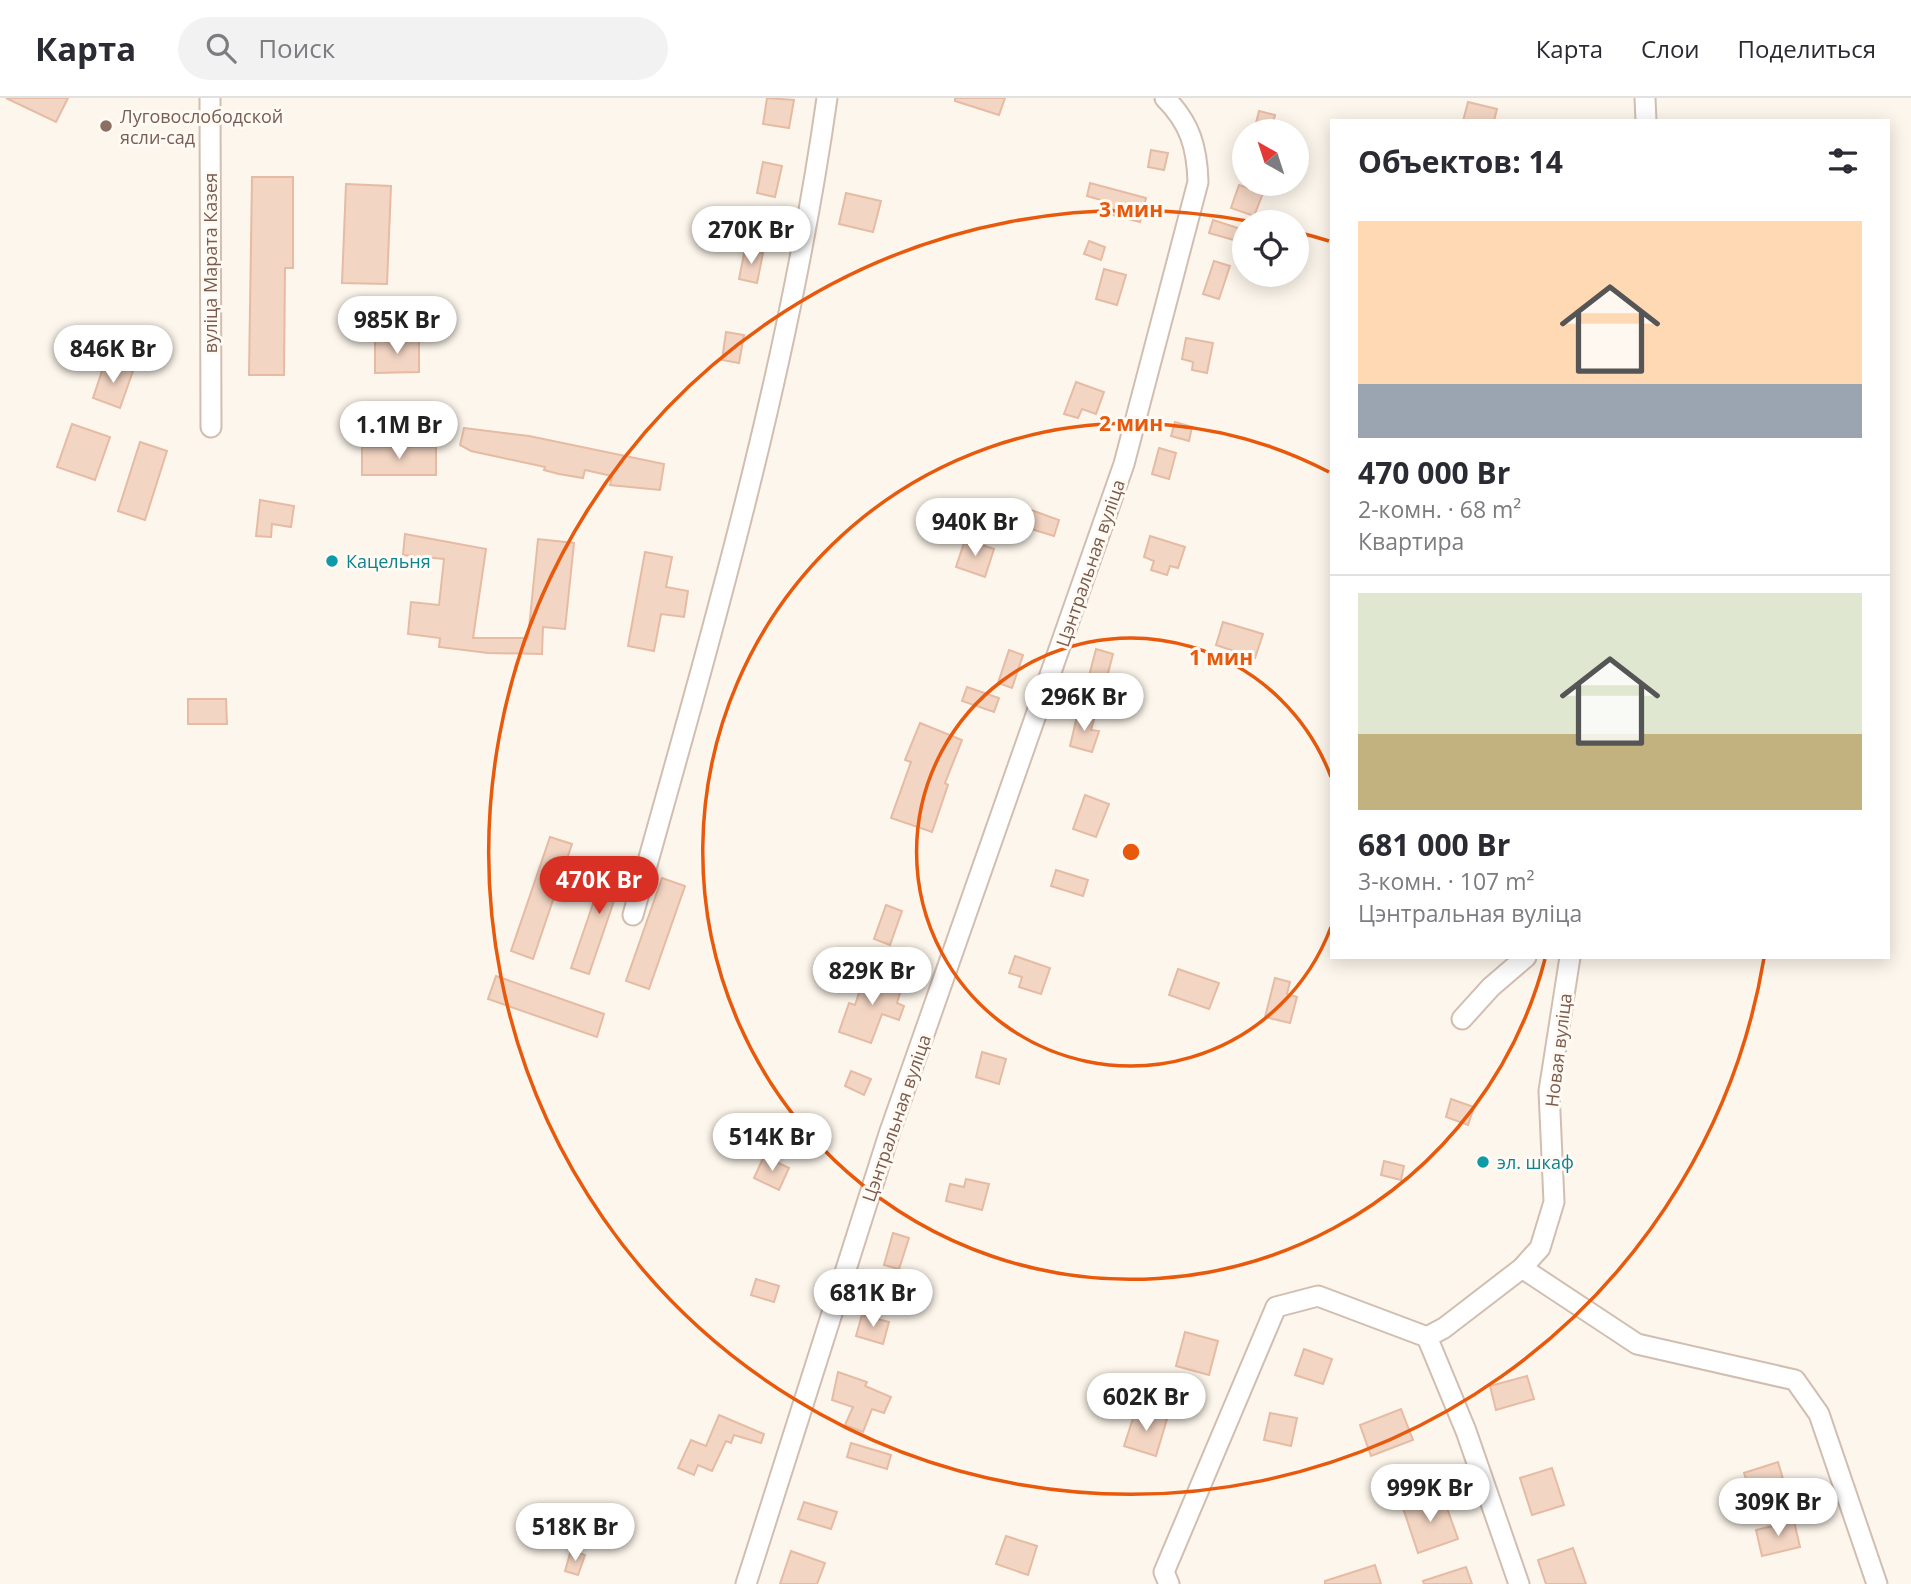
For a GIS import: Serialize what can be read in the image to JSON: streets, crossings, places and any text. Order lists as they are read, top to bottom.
{
  "streets": {
    "street": ["вуліца Марата Казея", "Цэнтральная вуліца", "Новая вуліца"]
  },
  "places": ["Луговослободской ясли-сад", "Кацельня", "эл. шкаф"],
  "north": "top left",
  "page": {
    "header": "Карта",
    "search": "Поиск",
    "nav": ["Карта", "Слои", "Поделиться"],
    "heading": "Объектов: 14",
    "list": [
      {
        "name": "470 000 Br",
        "note": "2-комн. · 68 m² · Квартира"
      },
      {
        "name": "681 000 Br",
        "note": "3-комн. · 107 m² · Цэнтральная вуліца"
      }
    ],
    "price": [
      "270K Br",
      "985K Br",
      "846K Br",
      "1.1M Br",
      "940K Br",
      "296K Br",
      "470K Br",
      "829K Br",
      "514K Br",
      "681K Br",
      "602K Br",
      "999K Br",
      "309K Br",
      "518K Br"
    ]
  },
  "rings": ["3 мин", "2 мин", "1 мин"]
}
